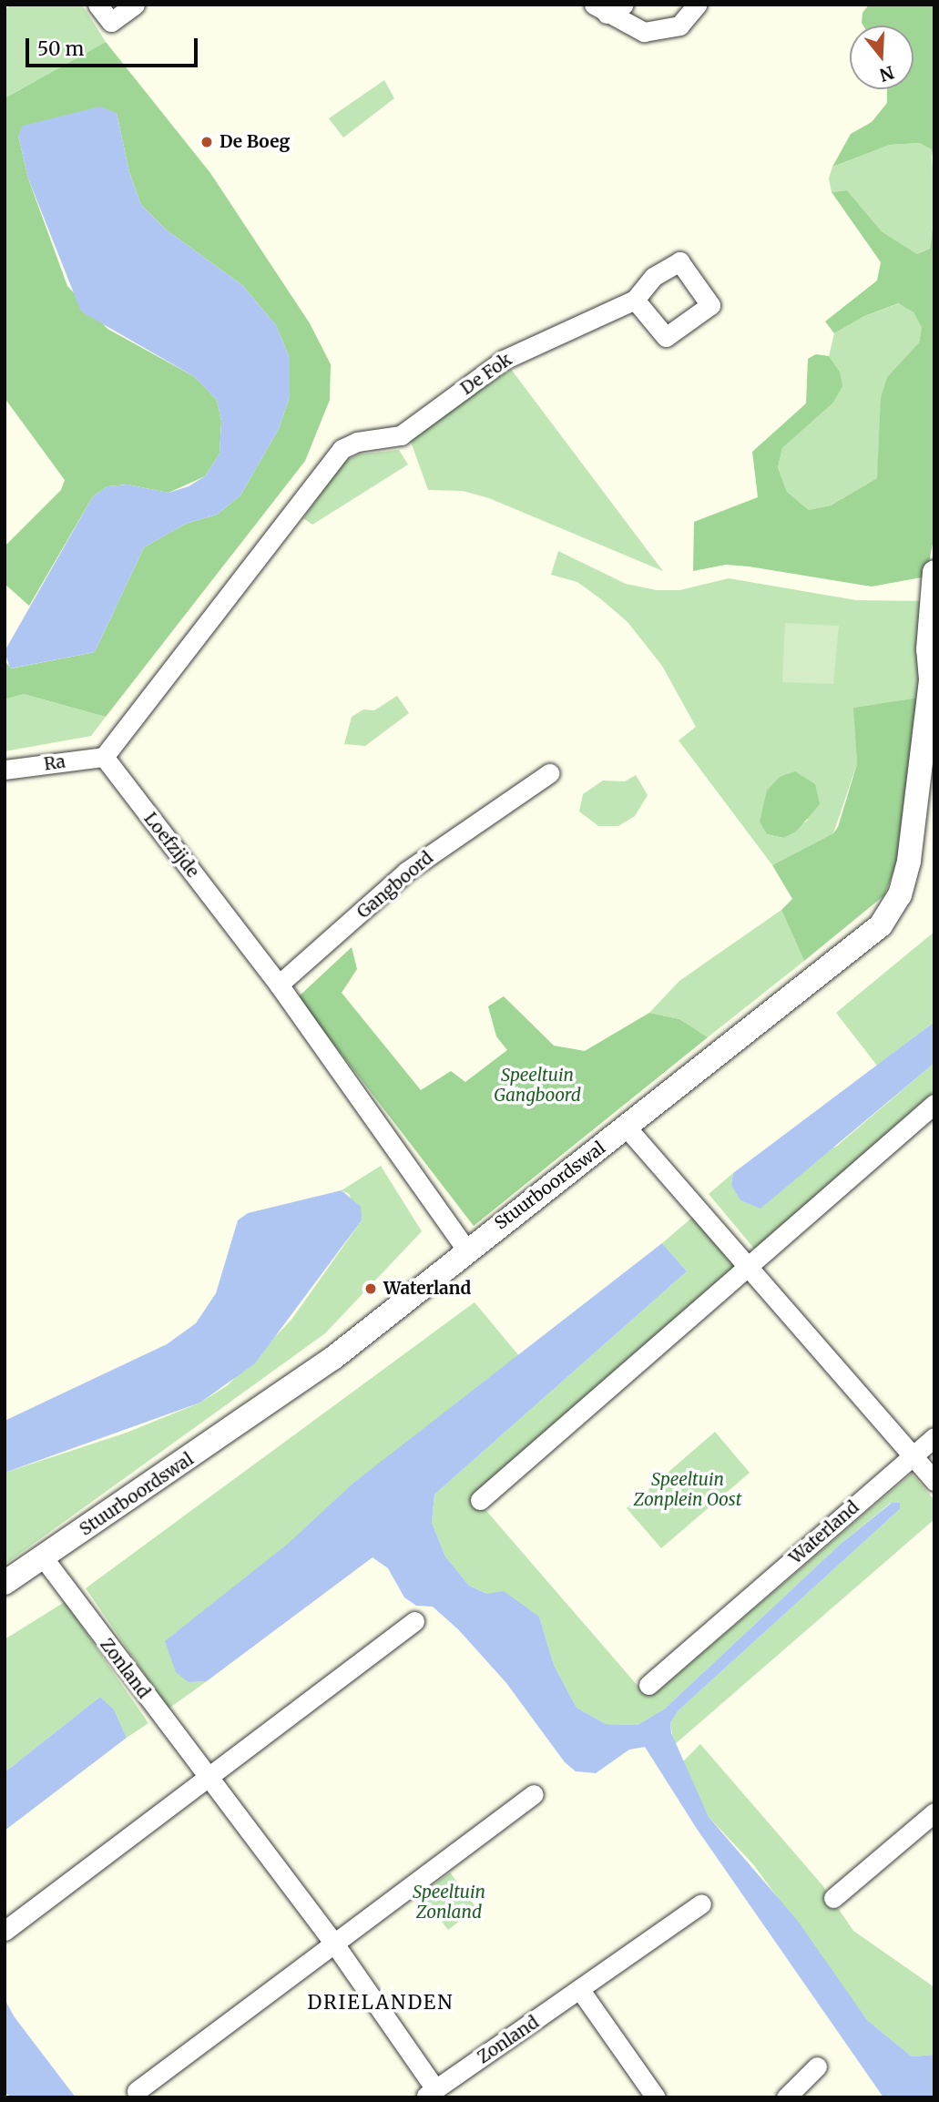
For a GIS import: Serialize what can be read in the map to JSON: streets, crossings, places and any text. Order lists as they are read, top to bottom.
{
  "streets": {
    "street": [
      "De Fok",
      "Ra",
      "Loefzijde",
      "Gangboord",
      "Stuurboordswal",
      "Waterland",
      "Zonland"
    ]
  },
  "crossings": [
    ["De Fok", "Ra"],
    ["De Fok", "Loefzijde"],
    ["Ra", "Loefzijde"],
    ["Loefzijde", "Gangboord"],
    ["Loefzijde", "Stuurboordswal"],
    ["Stuurboordswal", "Zonland"]
  ],
  "districts": ["DRIELANDEN"],
  "parks": ["Speeltuin Gangboord", "Speeltuin Zonplein Oost", "Speeltuin Zonland"],
  "places": ["De Boeg", "Waterland"],
  "scale_bar": "50 m",
  "north": "bottom"
}
